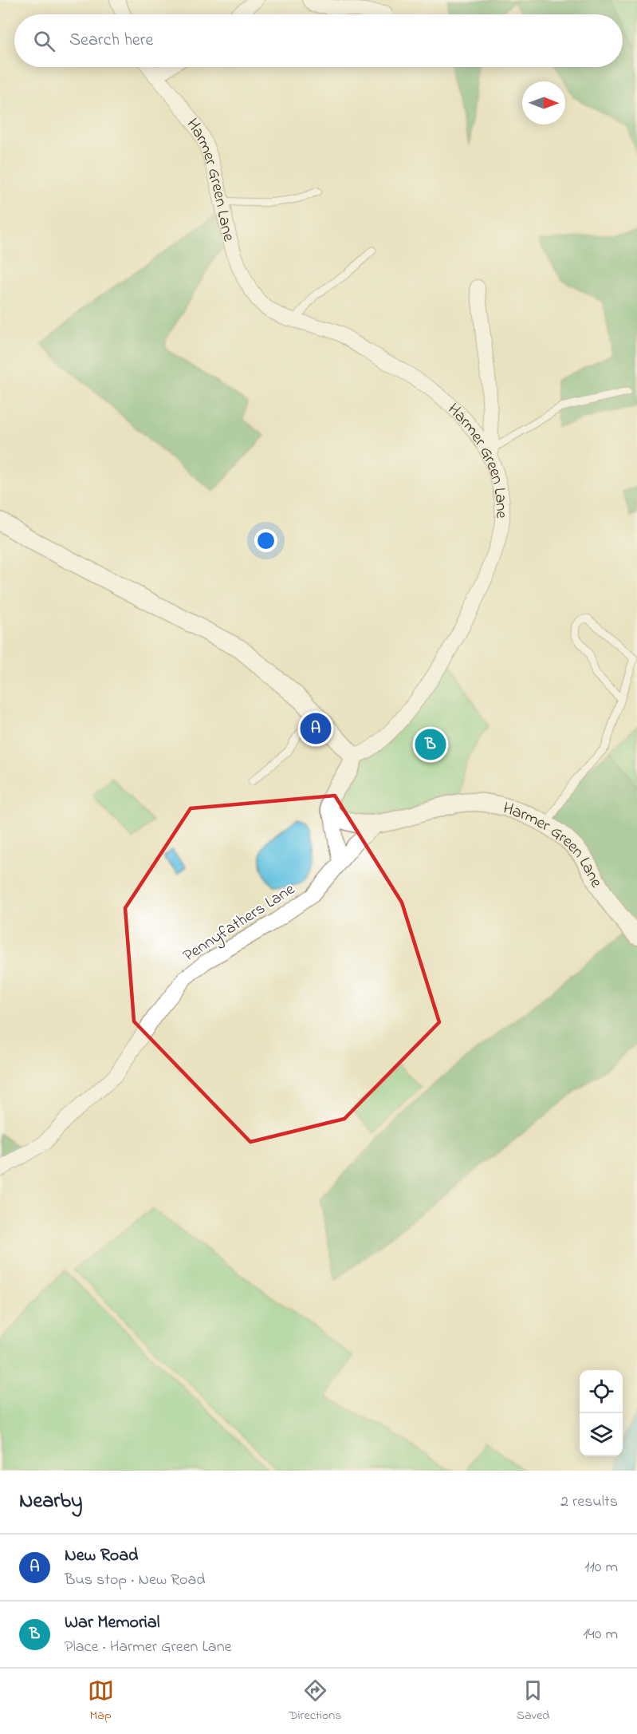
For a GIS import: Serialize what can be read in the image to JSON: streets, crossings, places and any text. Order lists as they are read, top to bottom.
{
  "streets": {
    "street": ["Harmer Green Lane", "Pennyfathers Lane"]
  },
  "crossings": [
    ["Harmer Green Lane", "Pennyfathers Lane"]
  ],
  "north": "right",
  "page": {
    "search": "Search here",
    "pins": ["A", "B"],
    "heading": ["Nearby", "2 results"],
    "list": [
      {
        "mark": "A",
        "name": "New Road",
        "note": "Bus stop · New Road",
        "value": "110 m"
      },
      {
        "mark": "B",
        "name": "War Memorial",
        "note": "Place · Harmer Green Lane",
        "value": "140 m"
      }
    ],
    "nav": ["Map", "Directions", "Saved"]
  }
}
